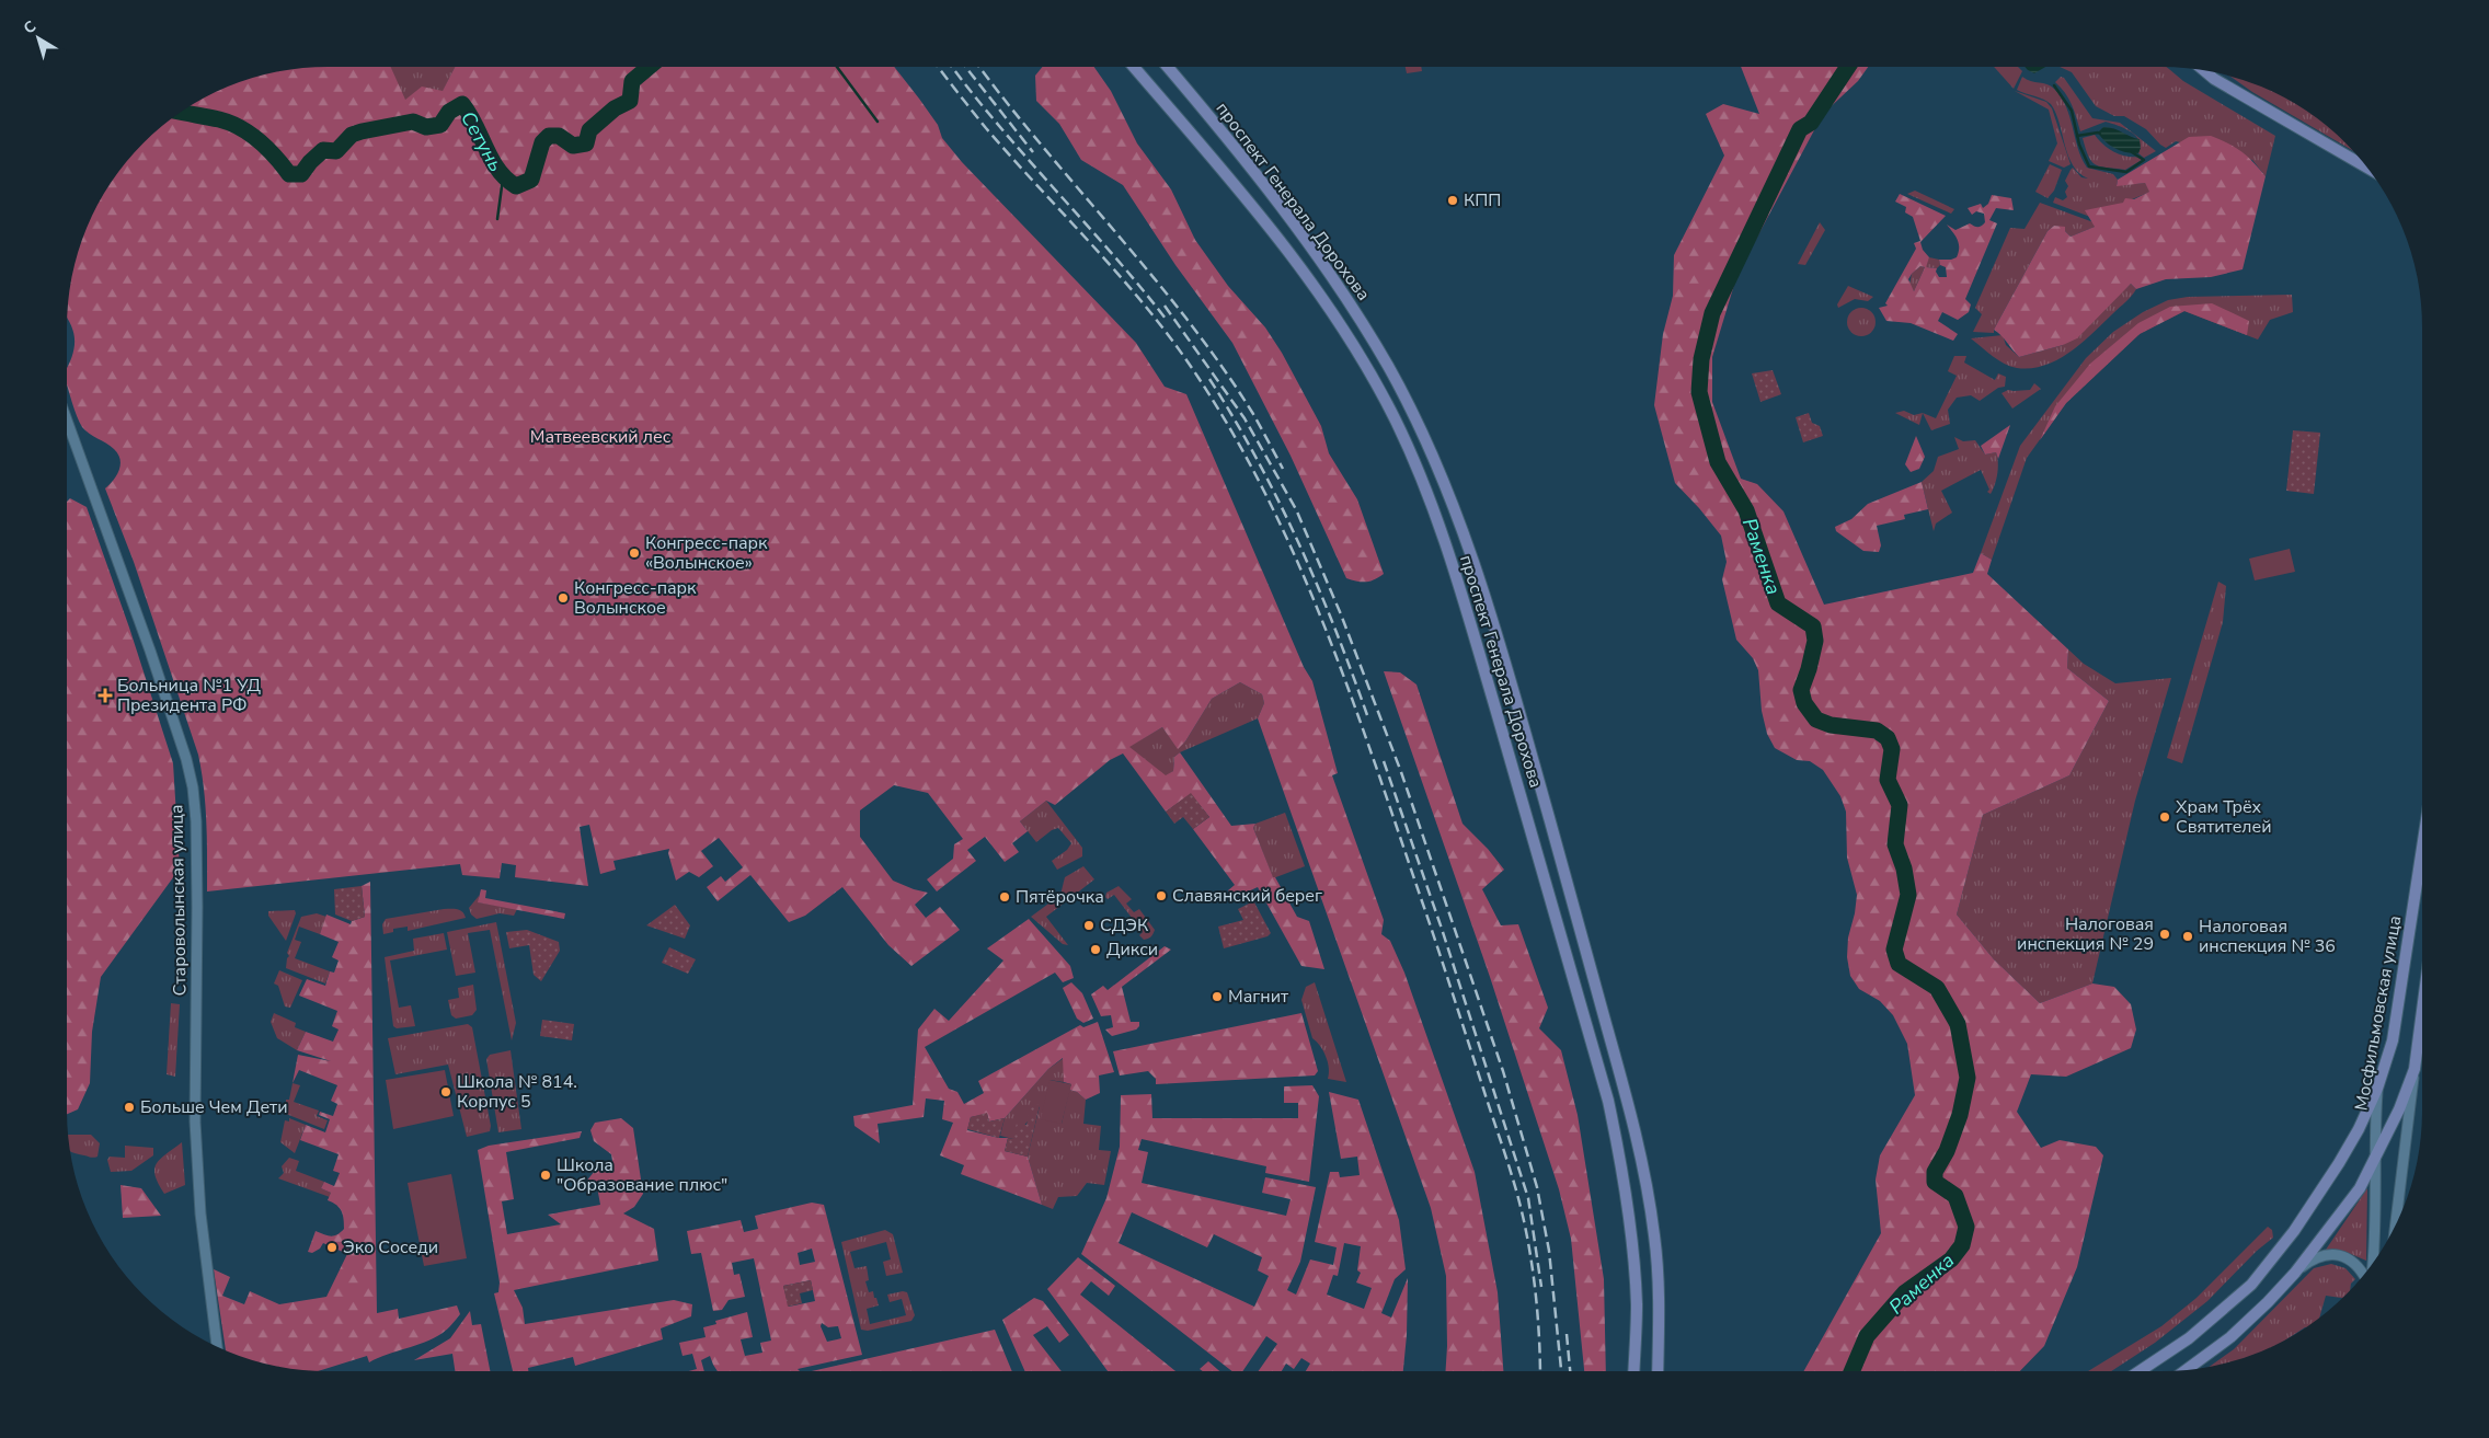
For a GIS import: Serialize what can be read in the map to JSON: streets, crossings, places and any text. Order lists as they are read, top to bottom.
{
  "streets": {
    "main road": ["проспект Генерала Дорохова", "Мосфильмовская улица"],
    "street": ["Староволынская улица"]
  },
  "water": ["Сетунь", "Раменка"],
  "parks": ["Матвеевский лес"],
  "places": {
    "other": [
      "КПП",
      "Конгресс-парк «Волынское»",
      "Конгресс-парк Волынское",
      "Храм Трёх Святителей",
      "Славянский берег",
      "Пятёрочка",
      "СДЭК",
      "Налоговая инспекция № 29",
      "Налоговая инспекция № 36",
      "Дикси",
      "Магнит",
      "Школа № 814. Корпус 5",
      "Больше Чем Дети",
      "Школа \"Образование плюс\"",
      "Эко Соседи"
    ],
    "health": ["Больница №1 УД Президента РФ"]
  },
  "north": "top left"
}
